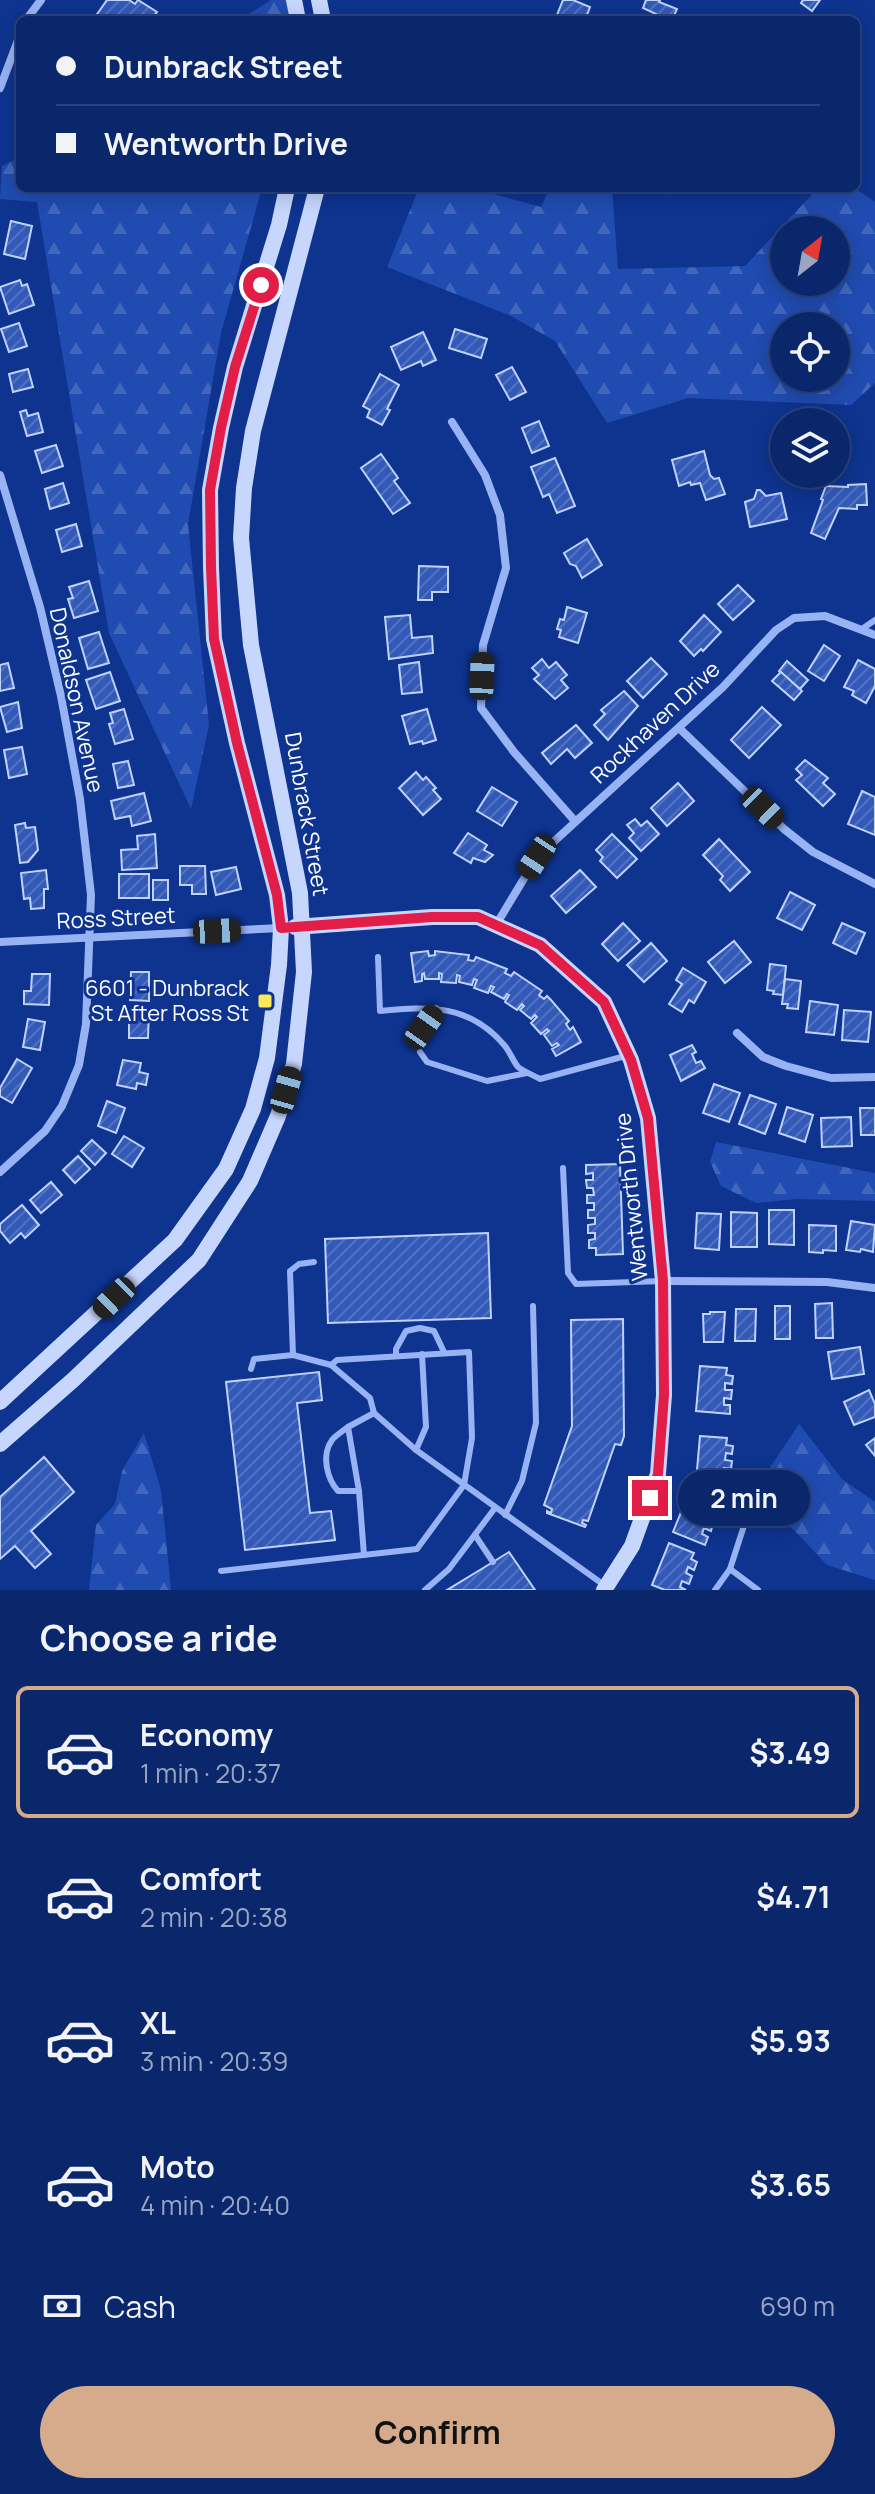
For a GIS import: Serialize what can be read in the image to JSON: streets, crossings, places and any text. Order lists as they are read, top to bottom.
{
  "streets": {
    "main road": ["Dunbrack Street", "Wentworth Drive"],
    "street": ["Donaldson Avenue", "Rockhaven Drive", "Ross Street"]
  },
  "crossings": [
    ["Donaldson Avenue", "Ross Street"],
    ["Rockhaven Drive", "Wentworth Drive"],
    ["Dunbrack Street", "Ross Street"],
    ["Dunbrack Street", "Wentworth Drive"],
    ["Ross Street", "Wentworth Drive"]
  ],
  "places": {
    "transit": ["6601 - Dunbrack St After Ross St"]
  },
  "north": "top right",
  "page": {
    "banner": ["Dunbrack Street", "Wentworth Drive"],
    "bubble": "2 min",
    "heading": "Choose a ride",
    "list": [
      {
        "name": "Economy",
        "note": "1 min · 20:37",
        "value": "$3.49"
      },
      {
        "name": "Comfort",
        "note": "2 min · 20:38",
        "value": "$4.71"
      },
      {
        "name": "XL",
        "note": "3 min · 20:39",
        "value": "$5.93"
      },
      {
        "name": "Moto",
        "note": "4 min · 20:40",
        "value": "$3.65"
      }
    ],
    "pay": ["Cash", "690 m"],
    "buttons": "Confirm"
  }
}
